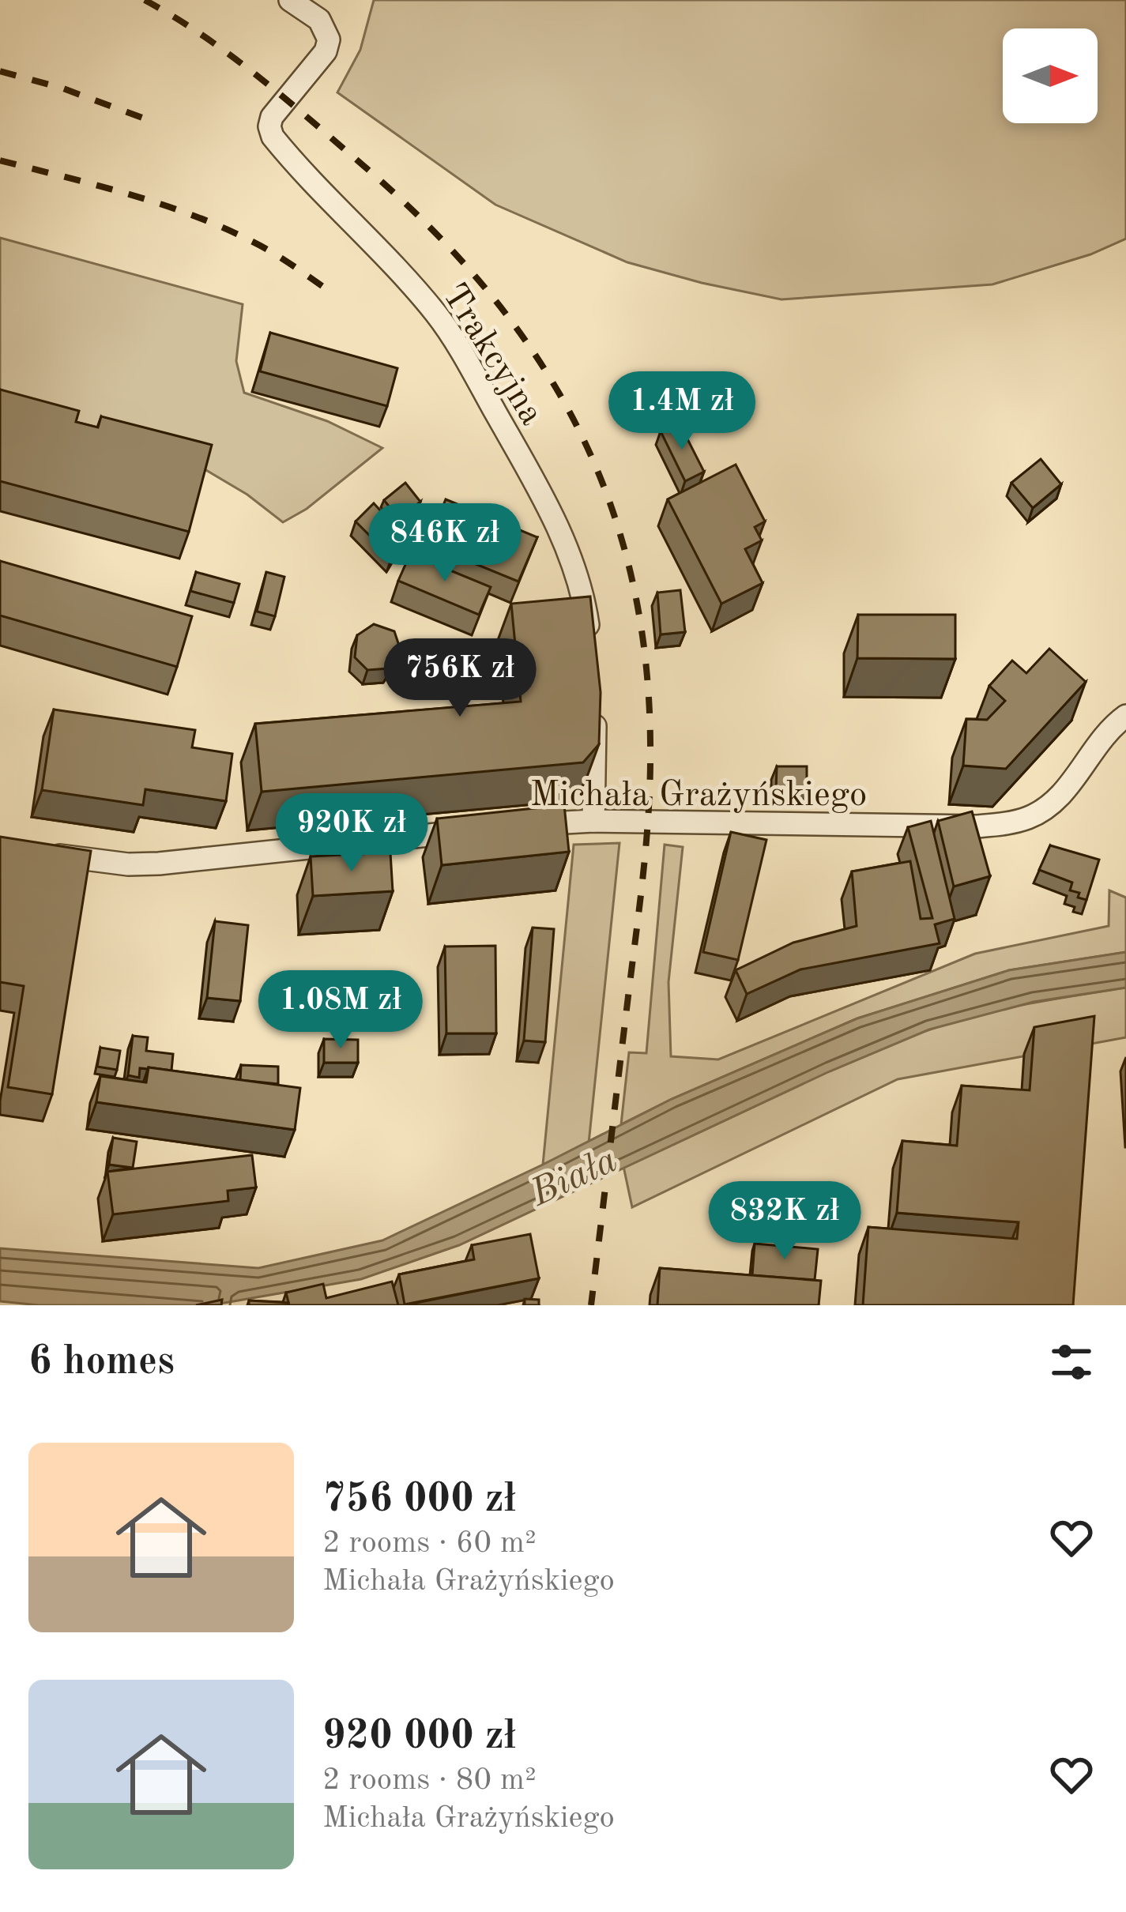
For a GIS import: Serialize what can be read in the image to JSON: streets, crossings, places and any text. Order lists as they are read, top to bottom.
{
  "streets": {
    "street": ["Trakcyjna", "Michała Grażyńskiego"]
  },
  "water": ["Biała"],
  "north": "right",
  "page": {
    "price": [
      "1.4M zł",
      "846K zł",
      "756K zł",
      "920K zł",
      "1.08M zł",
      "832K zł"
    ],
    "heading": "6 homes",
    "list": [
      {
        "name": "756 000 zł",
        "note": "2 rooms · 60 m² · Michała Grażyńskiego"
      },
      {
        "name": "920 000 zł",
        "note": "2 rooms · 80 m² · Michała Grażyńskiego"
      }
    ]
  }
}
